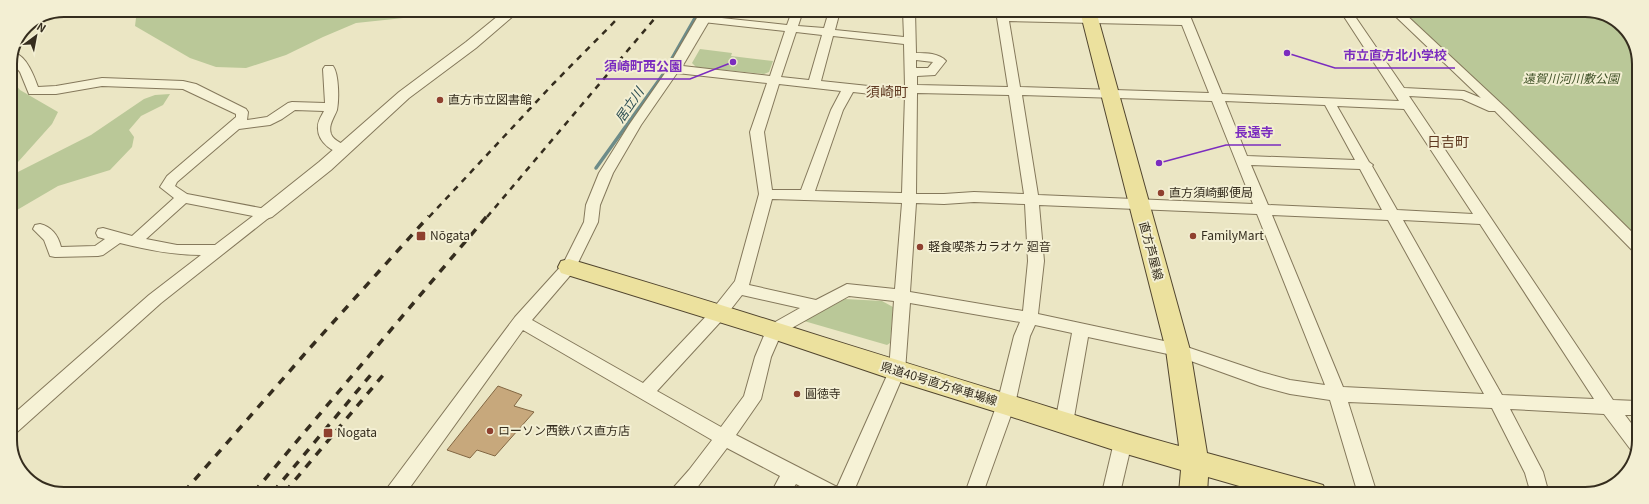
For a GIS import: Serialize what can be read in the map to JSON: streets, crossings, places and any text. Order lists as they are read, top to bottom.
{
  "streets": {
    "main road": ["直方芦屋線", "県道40号直方停車場線"]
  },
  "crossings": [
    ["直方芦屋線", "県道40号直方停車場線"]
  ],
  "districts": ["須崎町", "日吉町"],
  "water": ["居立川"],
  "parks": ["遠賀川河川敷公園"],
  "places": {
    "other": [
      "市立直方北小学校",
      "須崎町西公園",
      "直方市立図書館",
      "長遠寺",
      "直方須崎郵便局",
      "FamilyMart",
      "軽食喫茶カラオケ 廻音",
      "圓徳寺",
      "ローソン西鉄バス直方店"
    ],
    "transit": ["Nōgata", "Nogata"]
  },
  "north": "top right"
}
